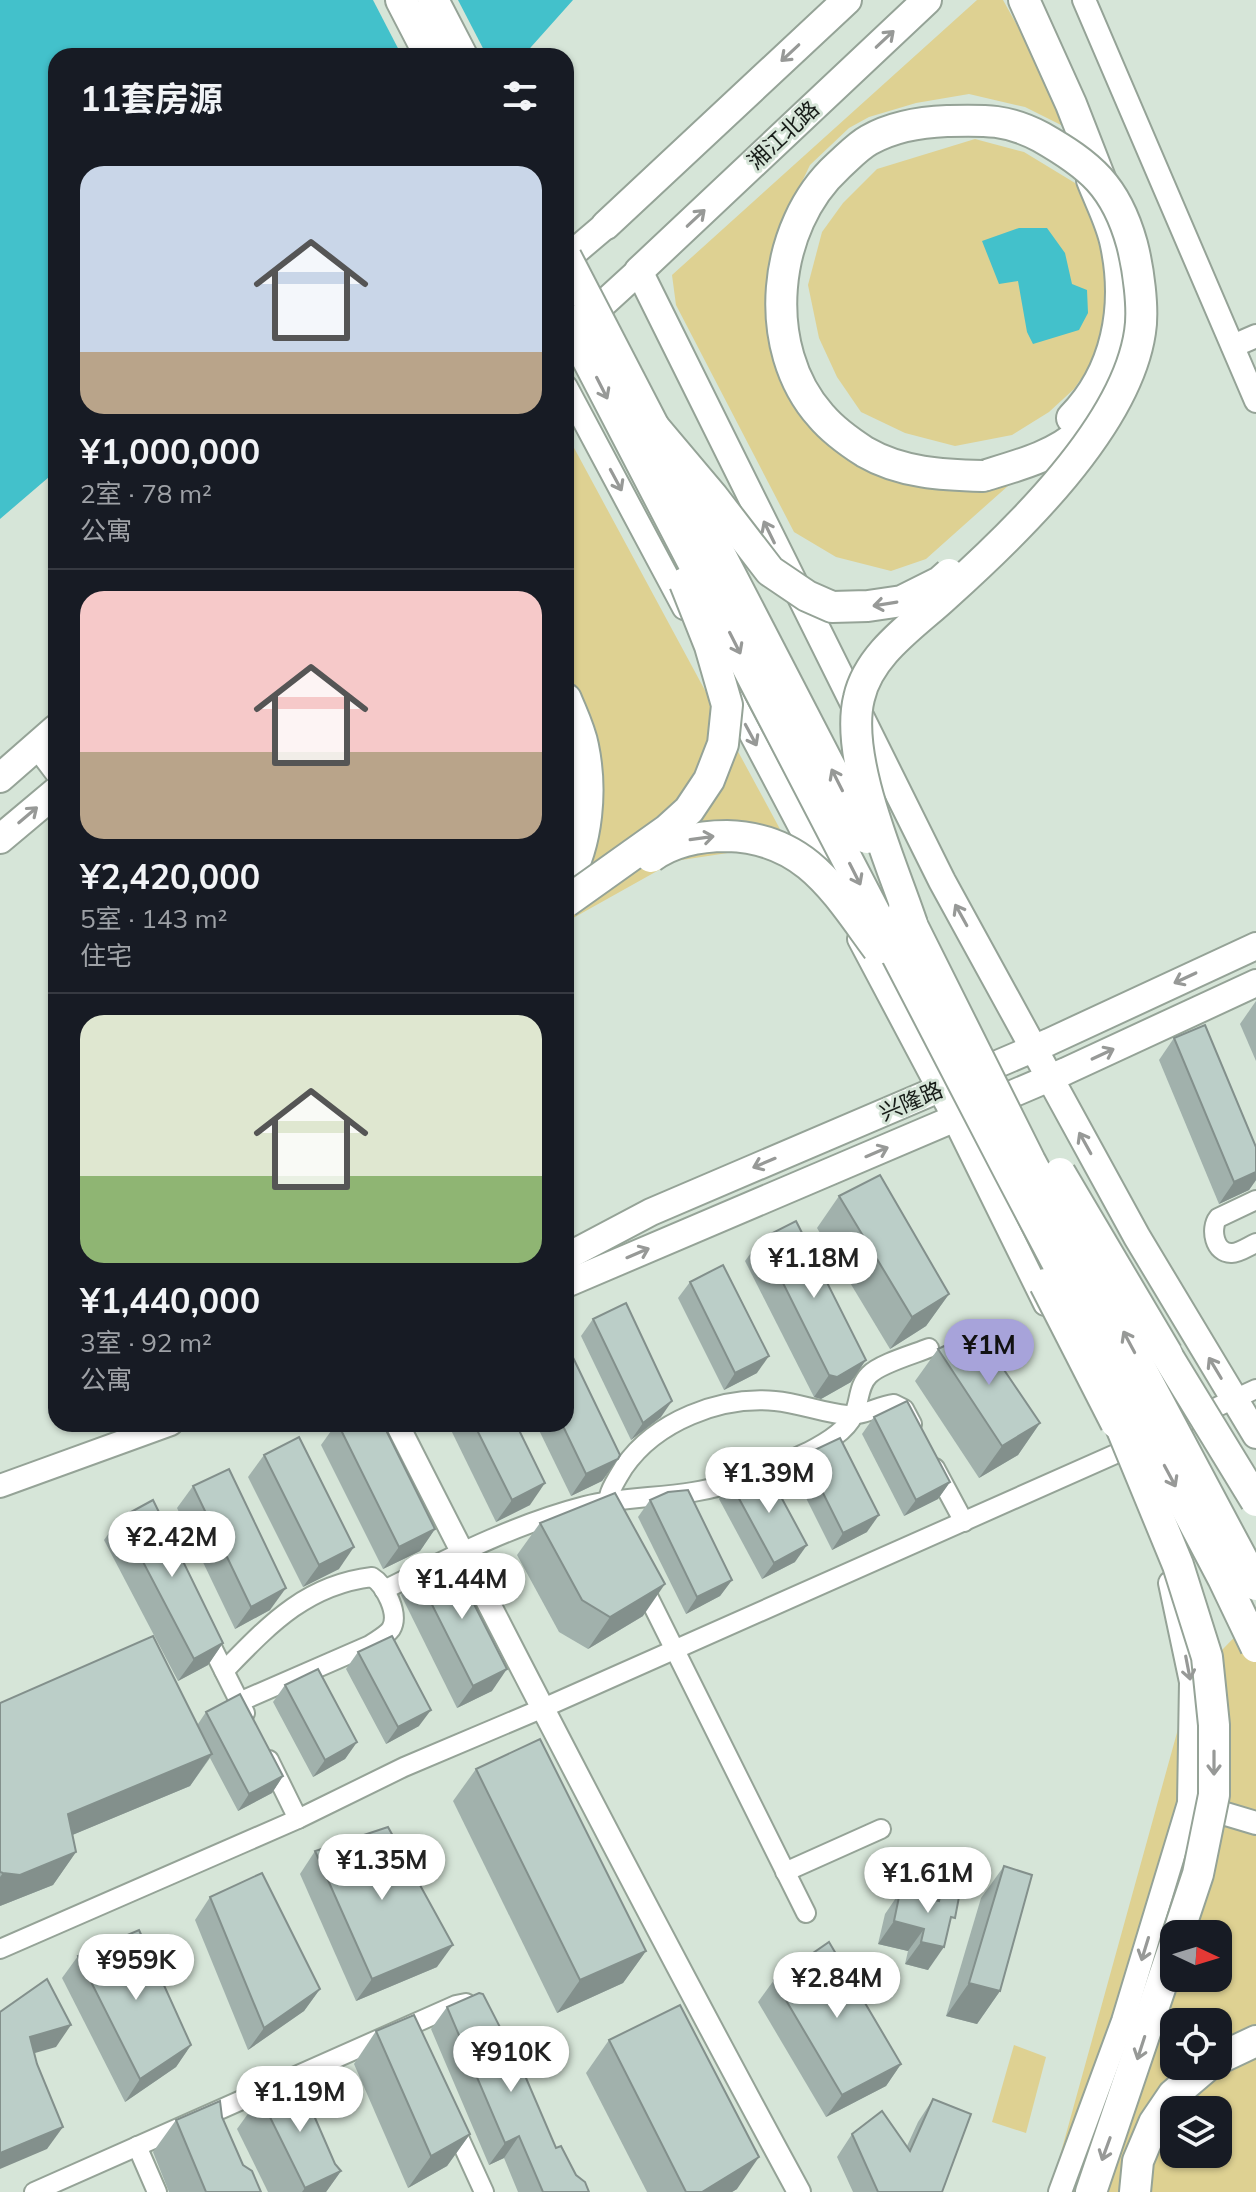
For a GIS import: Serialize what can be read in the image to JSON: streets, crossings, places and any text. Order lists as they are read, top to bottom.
{
  "streets": {
    "main road": ["湘江北路", "兴隆路"]
  },
  "north": "right",
  "page": {
    "heading": "11套房源",
    "list": [
      {
        "name": "¥1,000,000",
        "note": "2室 · 78 m² · 公寓"
      },
      {
        "name": "¥2,420,000",
        "note": "5室 · 143 m² · 住宅"
      },
      {
        "name": "¥1,440,000",
        "note": "3室 · 92 m² · 公寓"
      }
    ],
    "price": [
      "¥1.18M",
      "¥1M",
      "¥1.39M",
      "¥2.42M",
      "¥1.44M",
      "¥1.35M",
      "¥1.61M",
      "¥959K",
      "¥2.84M",
      "¥910K",
      "¥1.19M"
    ]
  }
}
